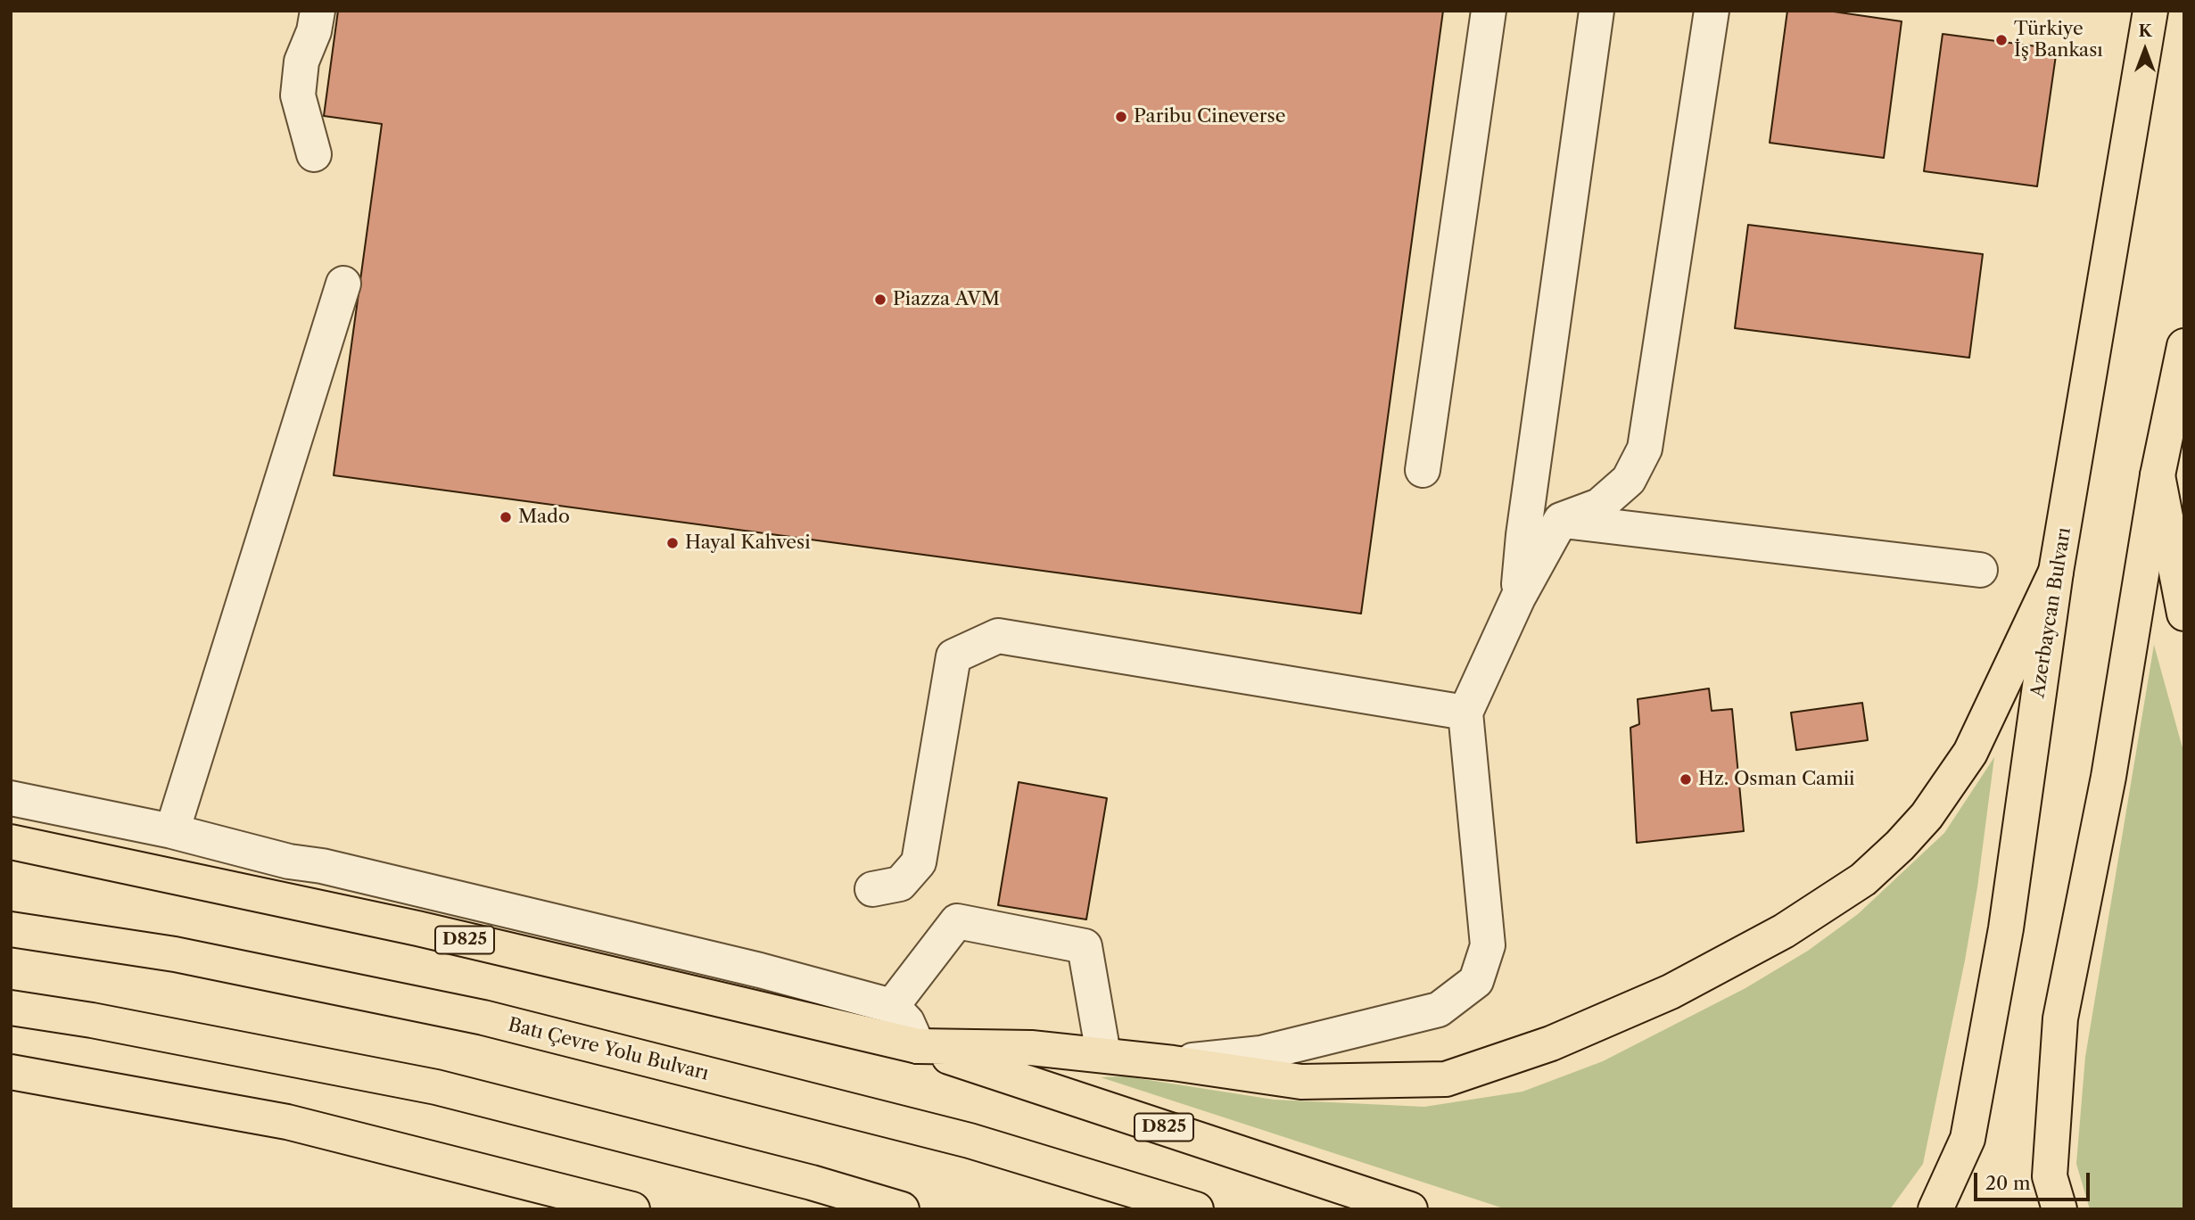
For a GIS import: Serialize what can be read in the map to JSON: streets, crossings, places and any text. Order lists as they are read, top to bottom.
{
  "streets": {
    "main road": ["Azerbaycan Bulvarı", "D825", "Batı Çevre Yolu Bulvarı"]
  },
  "places": [
    "Türkiye İş Bankası",
    "Paribu Cineverse",
    "Piazza AVM",
    "Mado",
    "Hayal Kahvesi",
    "Hz. Osman Camii"
  ],
  "scale_bar": "20 m",
  "north": "top"
}
